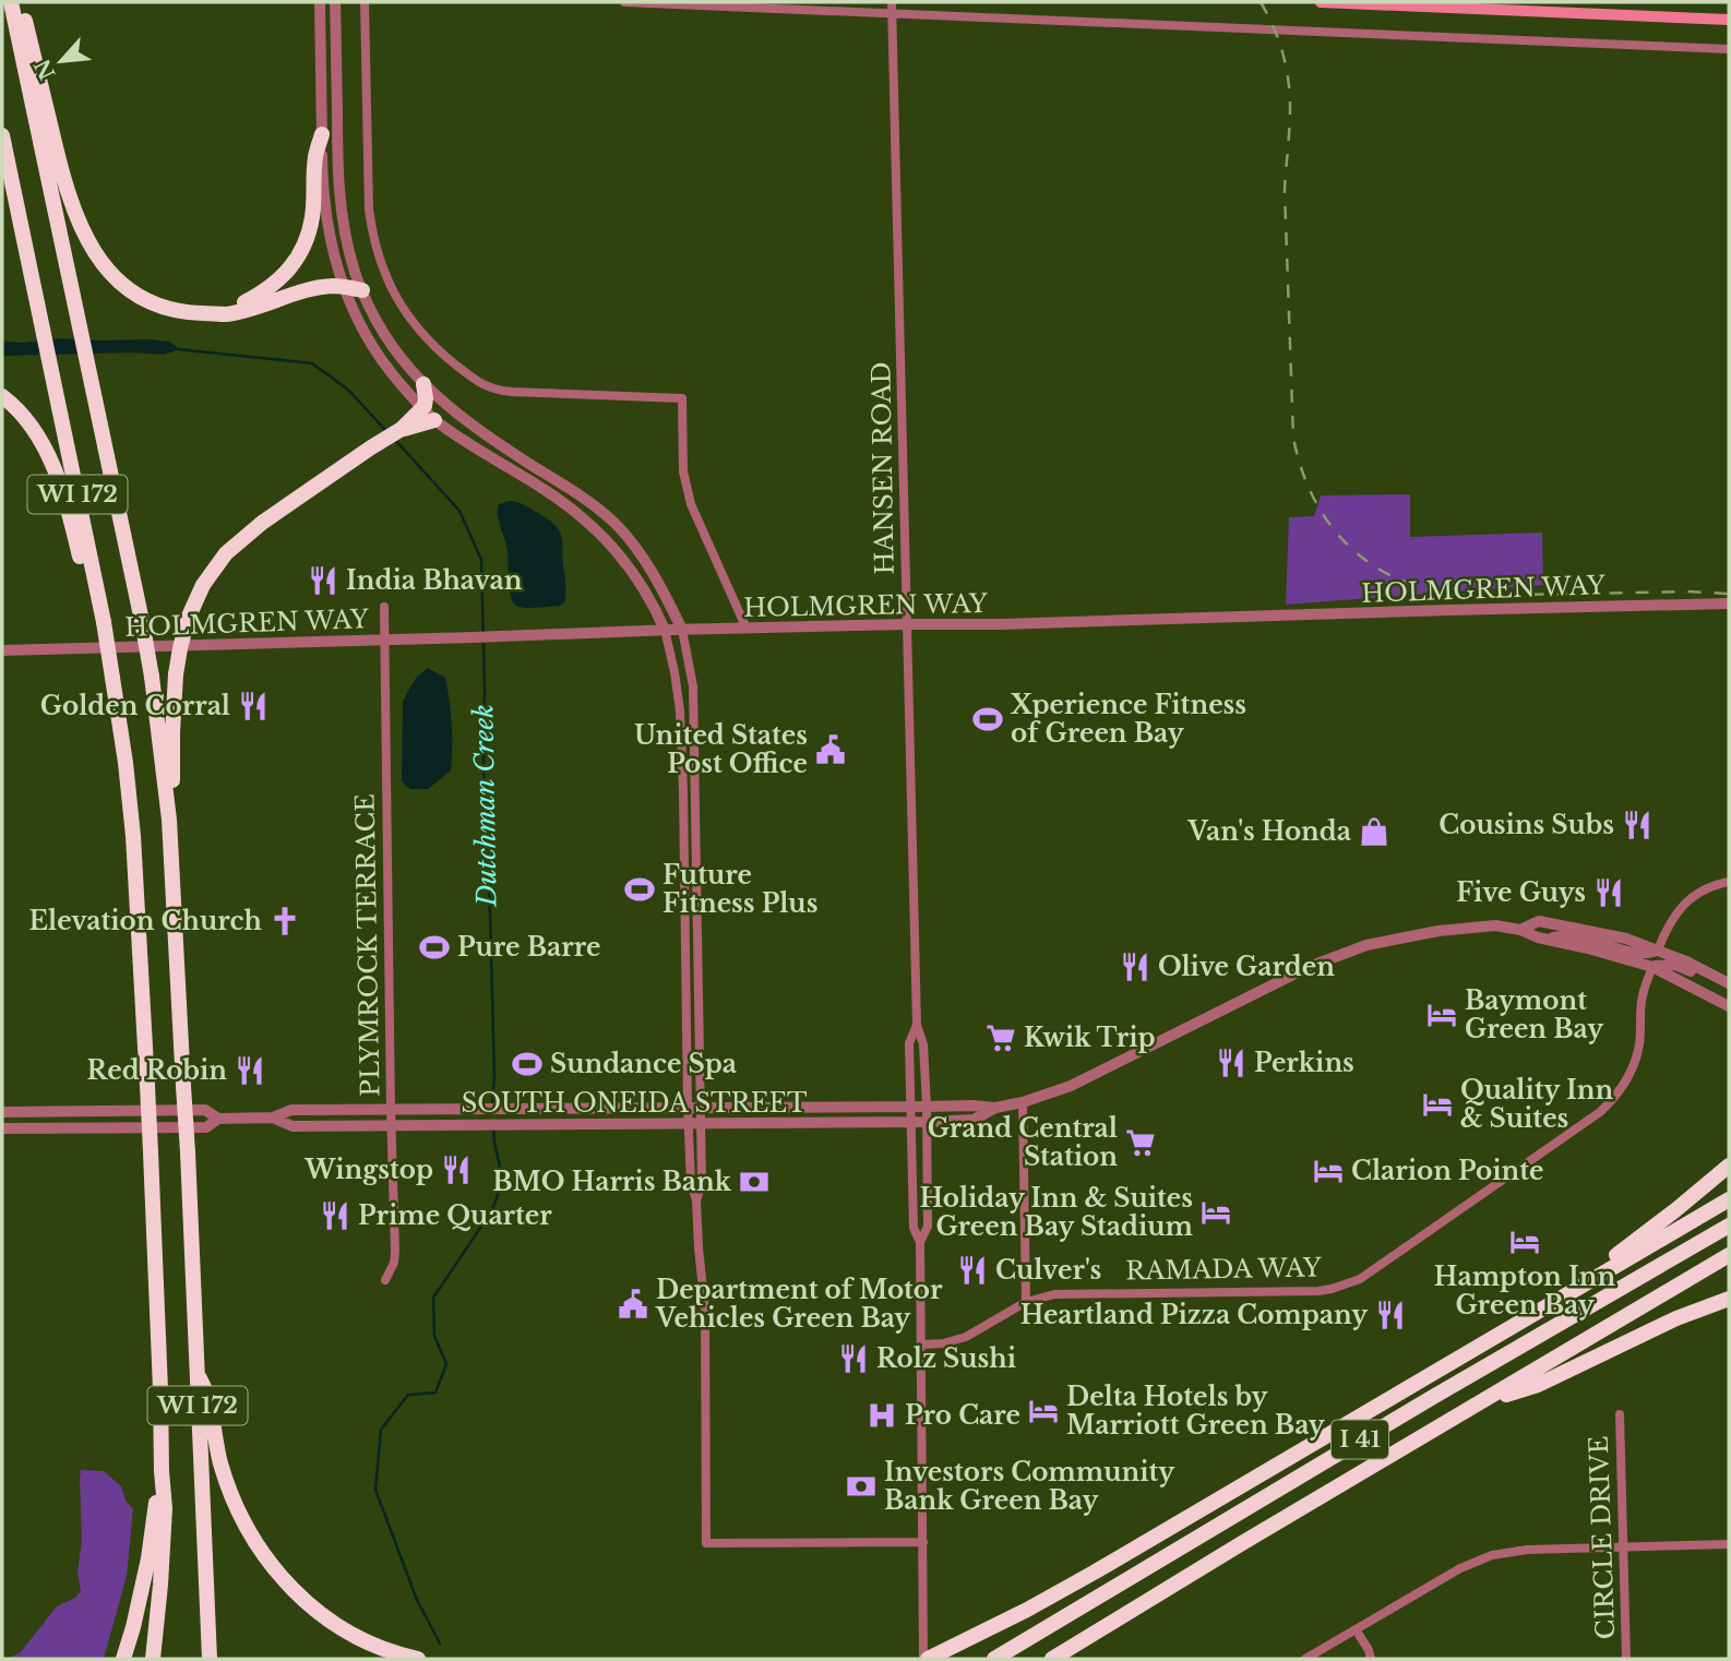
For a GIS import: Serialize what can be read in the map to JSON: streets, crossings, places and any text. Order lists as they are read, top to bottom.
{
  "streets": {
    "highway": ["WI 172", "I 41"],
    "street": [
      "HANSEN ROAD",
      "HOLMGREN WAY",
      "PLYMROCK TERRACE",
      "SOUTH ONEIDA STREET",
      "RAMADA WAY",
      "CIRCLE DRIVE"
    ]
  },
  "crossings": [
    ["HANSEN ROAD", "HOLMGREN WAY"],
    ["HANSEN ROAD", "SOUTH ONEIDA STREET"],
    ["HANSEN ROAD", "RAMADA WAY"],
    ["HOLMGREN WAY", "PLYMROCK TERRACE"],
    ["PLYMROCK TERRACE", "SOUTH ONEIDA STREET"],
    ["SOUTH ONEIDA STREET", "RAMADA WAY"]
  ],
  "water": ["Dutchman Creek"],
  "places": {
    "restaurant": [
      "India Bhavan",
      "Golden Corral",
      "Cousins Subs",
      "Five Guys",
      "Olive Garden",
      "Perkins",
      "Red Robin",
      "Wingstop",
      "Prime Quarter",
      "Culver's",
      "Heartland Pizza Company",
      "Rolz Sushi"
    ],
    "sports": [
      "Xperience Fitness of Green Bay",
      "Future Fitness Plus",
      "Pure Barre",
      "Sundance Spa"
    ],
    "public building": ["United States Post Office", "Department of Motor Vehicles Green Bay"],
    "shop": ["Van's Honda"],
    "church": ["Elevation Church"],
    "hotel": [
      "Baymont Green Bay",
      "Quality Inn & Suites",
      "Clarion Pointe",
      "Holiday Inn & Suites Green Bay Stadium",
      "Hampton Inn Green Bay",
      "Delta Hotels by Marriott Green Bay"
    ],
    "supermarket": ["Kwik Trip", "Grand Central Station"],
    "bank": ["BMO Harris Bank", "Investors Community Bank Green Bay"],
    "hospital": ["Pro Care"]
  },
  "north": "bottom left"
}
